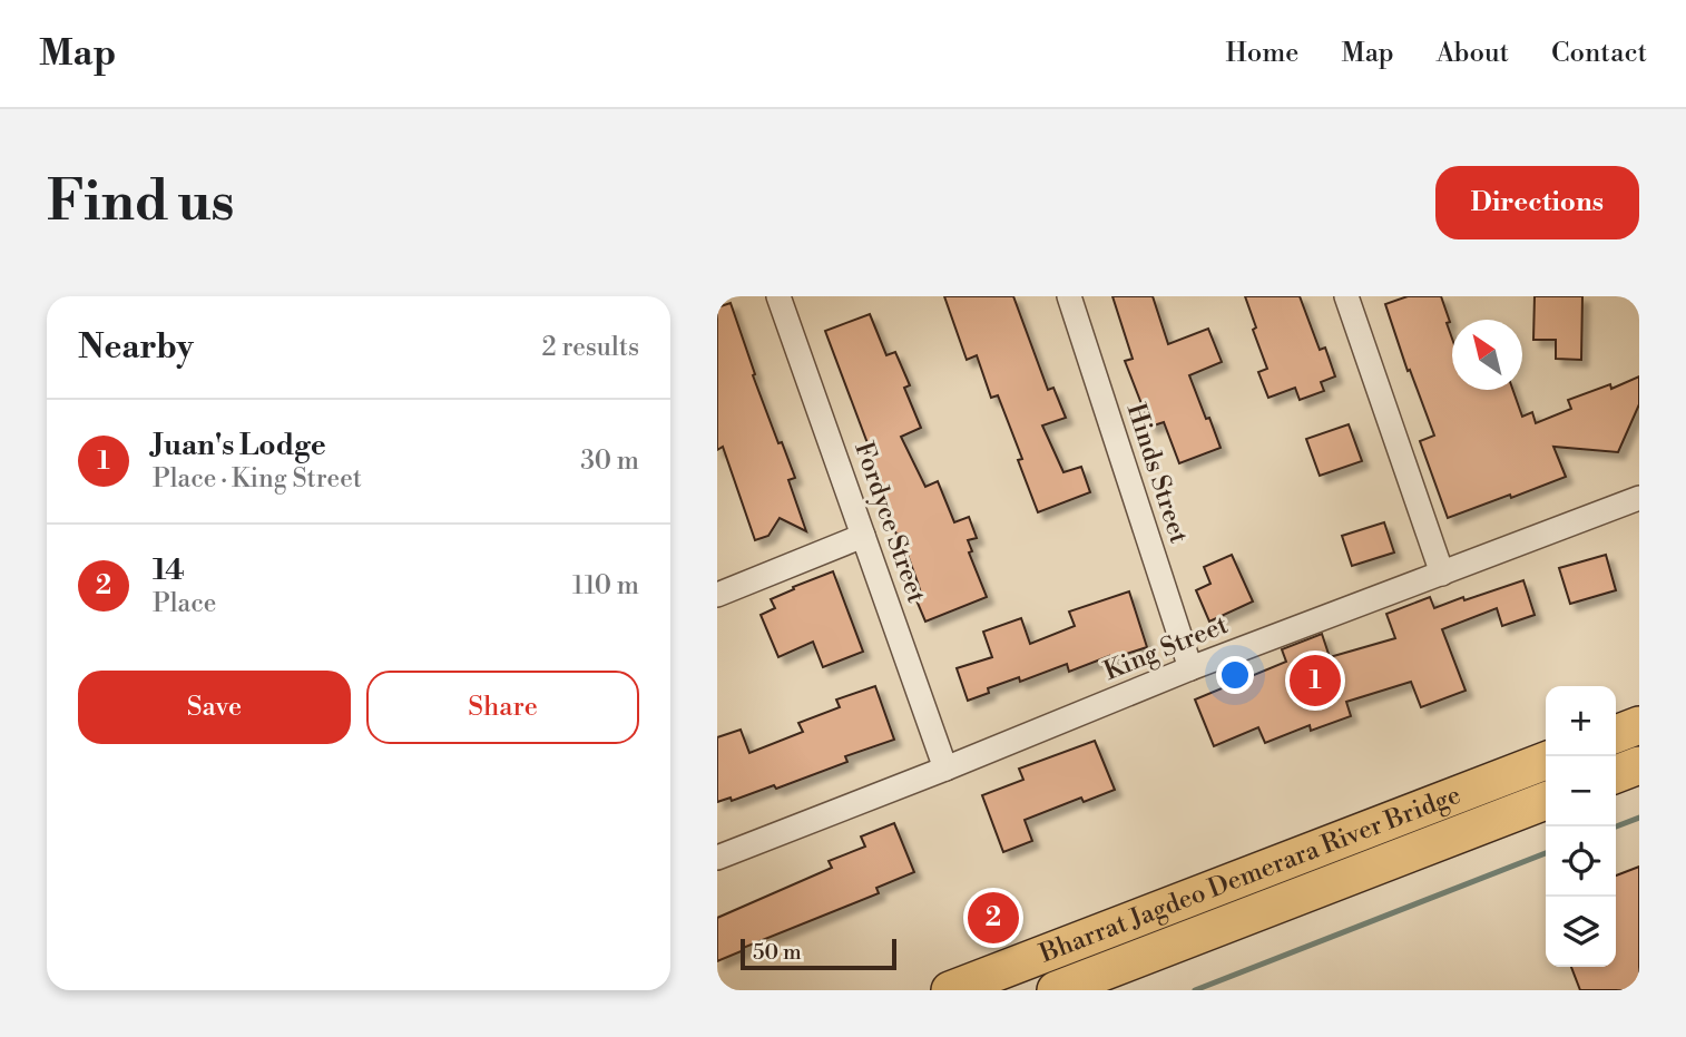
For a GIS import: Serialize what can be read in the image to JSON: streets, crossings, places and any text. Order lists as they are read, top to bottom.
{
  "streets": {
    "main road": ["Bharrat Jagdeo Demerara River Bridge"],
    "street": ["Hinds Street", "Fordyce Street", "King Street"]
  },
  "crossings": [
    ["Hinds Street", "King Street"],
    ["Fordyce Street", "King Street"]
  ],
  "scale_bar": "50 m",
  "north": "top left",
  "page": {
    "header": "Map",
    "nav": [
      "Home",
      "Map",
      "About",
      "Contact"
    ],
    "buttons": [
      "Directions",
      ["Save", "Share"]
    ],
    "title": "Find us",
    "heading": ["Nearby", "2 results"],
    "list": [
      {
        "mark": "1",
        "name": "Juan's Lodge",
        "note": "Place · King Street",
        "value": "30 m"
      },
      {
        "mark": "2",
        "name": "14",
        "note": "Place",
        "value": "110 m"
      }
    ],
    "pins": ["1", "2"],
    "map_buttons": ["+", "−"],
    "scale": "50 m"
  }
}
